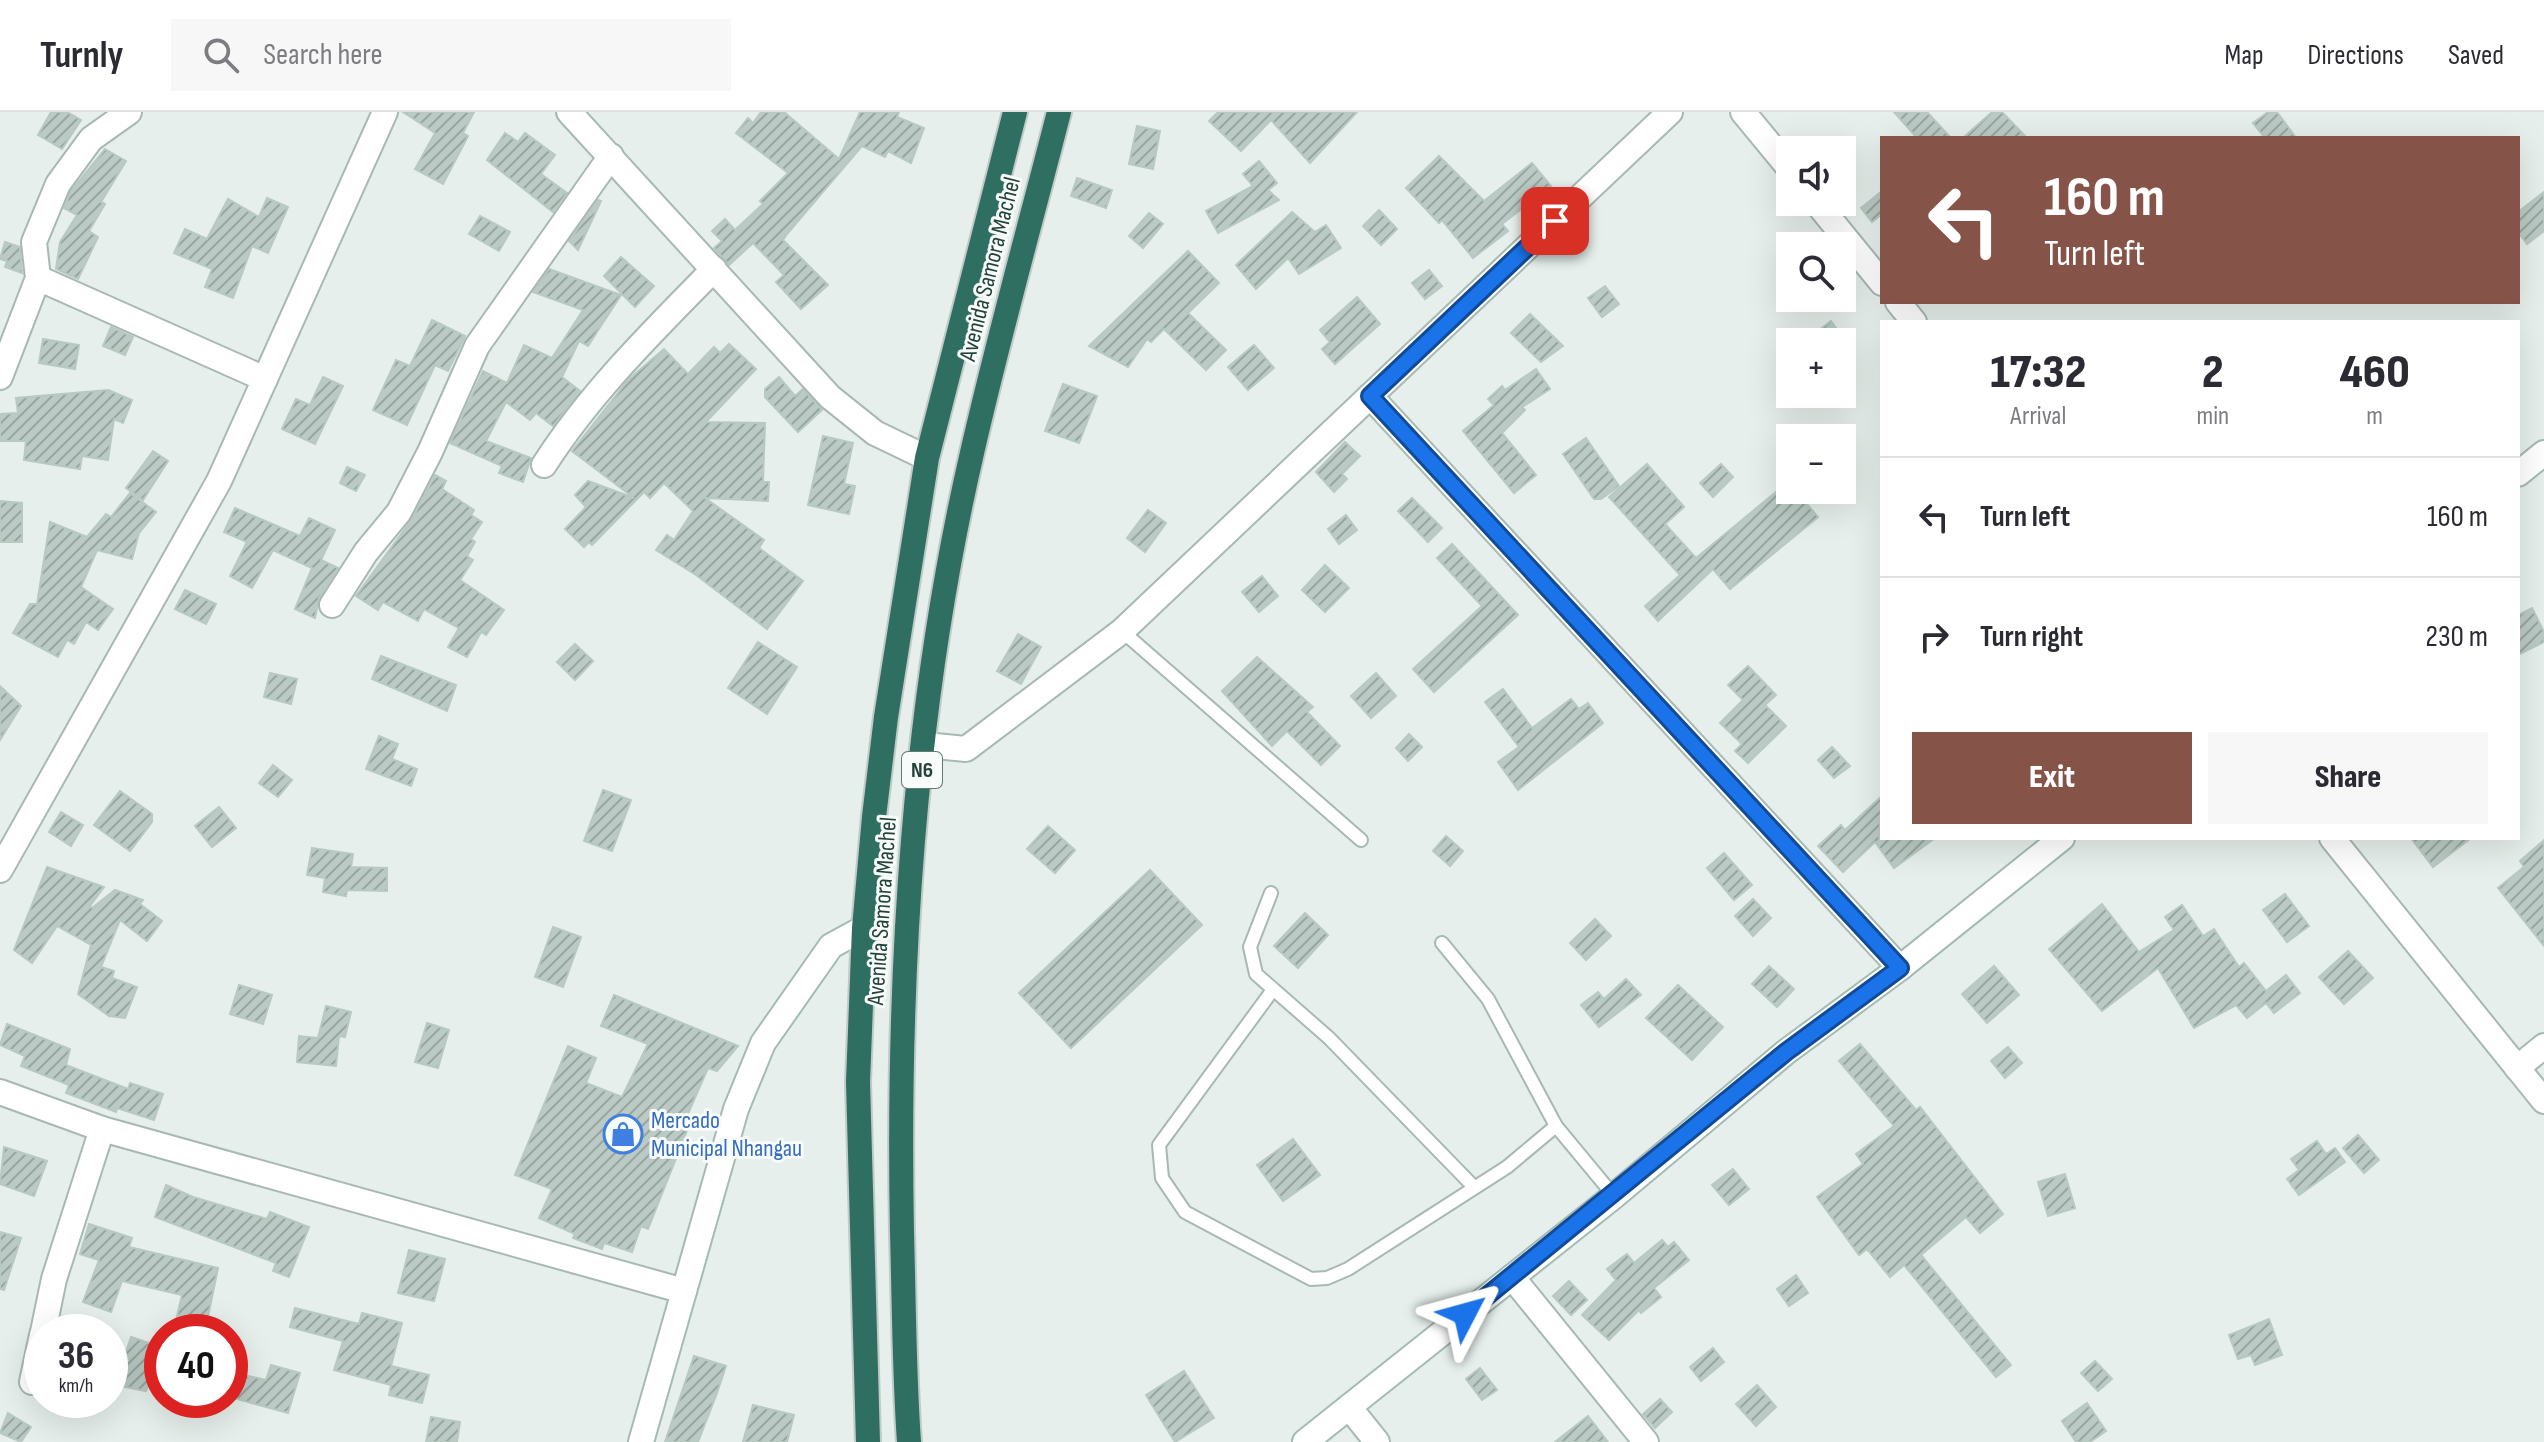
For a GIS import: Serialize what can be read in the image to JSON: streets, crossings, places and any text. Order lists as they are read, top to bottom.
{
  "streets": {
    "highway": ["Avenida Samora Machel", "N6"]
  },
  "places": {
    "shop": ["Mercado Municipal Nhangau"]
  },
  "page": {
    "header": "Turnly",
    "search": "Search here",
    "nav": ["Map", "Directions", "Saved"],
    "map_buttons": ["+", "−"],
    "turn": ["160 m", "Turn left"],
    "eta": [
      "17:32",
      "Arrival",
      "2",
      "min",
      "460",
      "m"
    ],
    "list": [
      {
        "name": "Turn left",
        "value": "160 m"
      },
      {
        "name": "Turn right",
        "value": "230 m"
      }
    ],
    "buttons": ["Exit", "Share"],
    "speed": "36 km/h",
    "limit": "40"
  }
}
